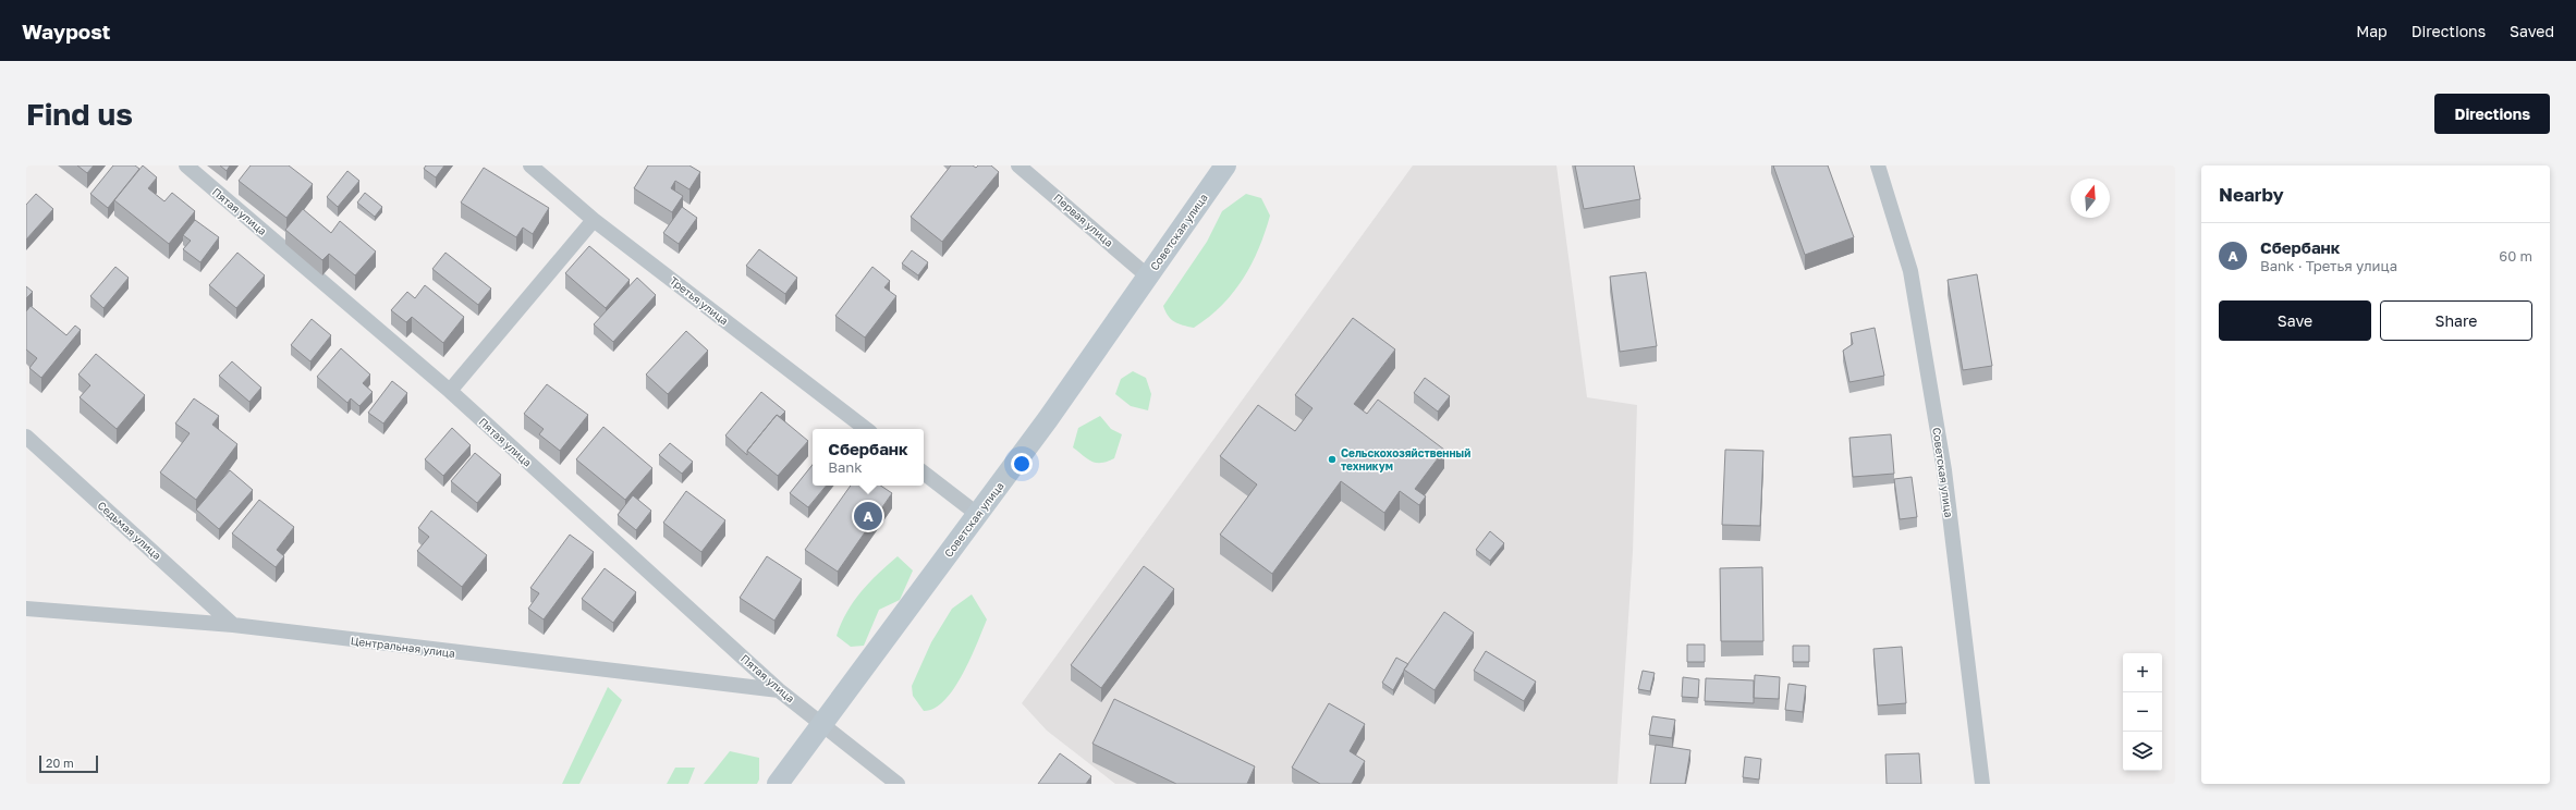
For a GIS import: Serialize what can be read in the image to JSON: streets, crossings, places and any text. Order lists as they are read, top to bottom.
{
  "streets": {
    "main road": ["Советская улица"],
    "street": [
      "Пятая улица",
      "Первая улица",
      "Третья улица",
      "Седьмая улица",
      "Центральная улица"
    ]
  },
  "crossings": [
    ["Пятая улица", "Советская улица"],
    ["Пятая улица", "Центральная улица"],
    ["Первая улица", "Советская улица"],
    ["Седьмая улица", "Центральная улица"]
  ],
  "places": ["Сельскохозяйственный техникум"],
  "scale_bar": "20 m",
  "north": "top",
  "page": {
    "header": "Waypost",
    "nav": ["Map", "Directions", "Saved"],
    "buttons": [
      "Directions",
      ["Save", "Share"]
    ],
    "title": "Find us",
    "heading": "Nearby",
    "list": [
      {
        "mark": "A",
        "name": "Сбербанк",
        "note": "Bank · Третья улица",
        "value": "60 m"
      }
    ],
    "popup": ["Сбербанк", "Bank"],
    "pins": "A",
    "map_buttons": ["+", "−"],
    "scale": "20 m"
  }
}
